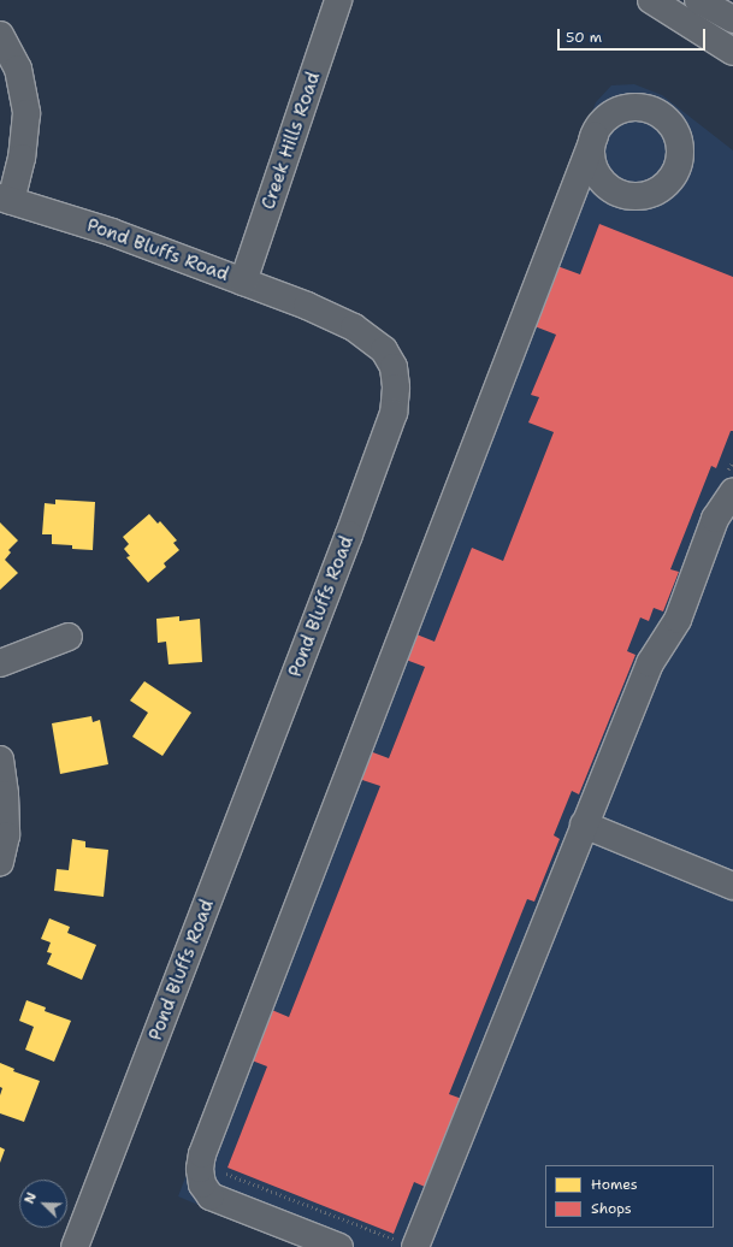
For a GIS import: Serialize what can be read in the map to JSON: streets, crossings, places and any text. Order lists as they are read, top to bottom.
{
  "streets": {
    "main road": ["Creek Hills Road", "Pond Bluffs Road"]
  },
  "crossings": [
    ["Creek Hills Road", "Pond Bluffs Road"]
  ],
  "legend": ["Homes", "Shops"],
  "scale_bar": "50 m",
  "north": "top left"
}
